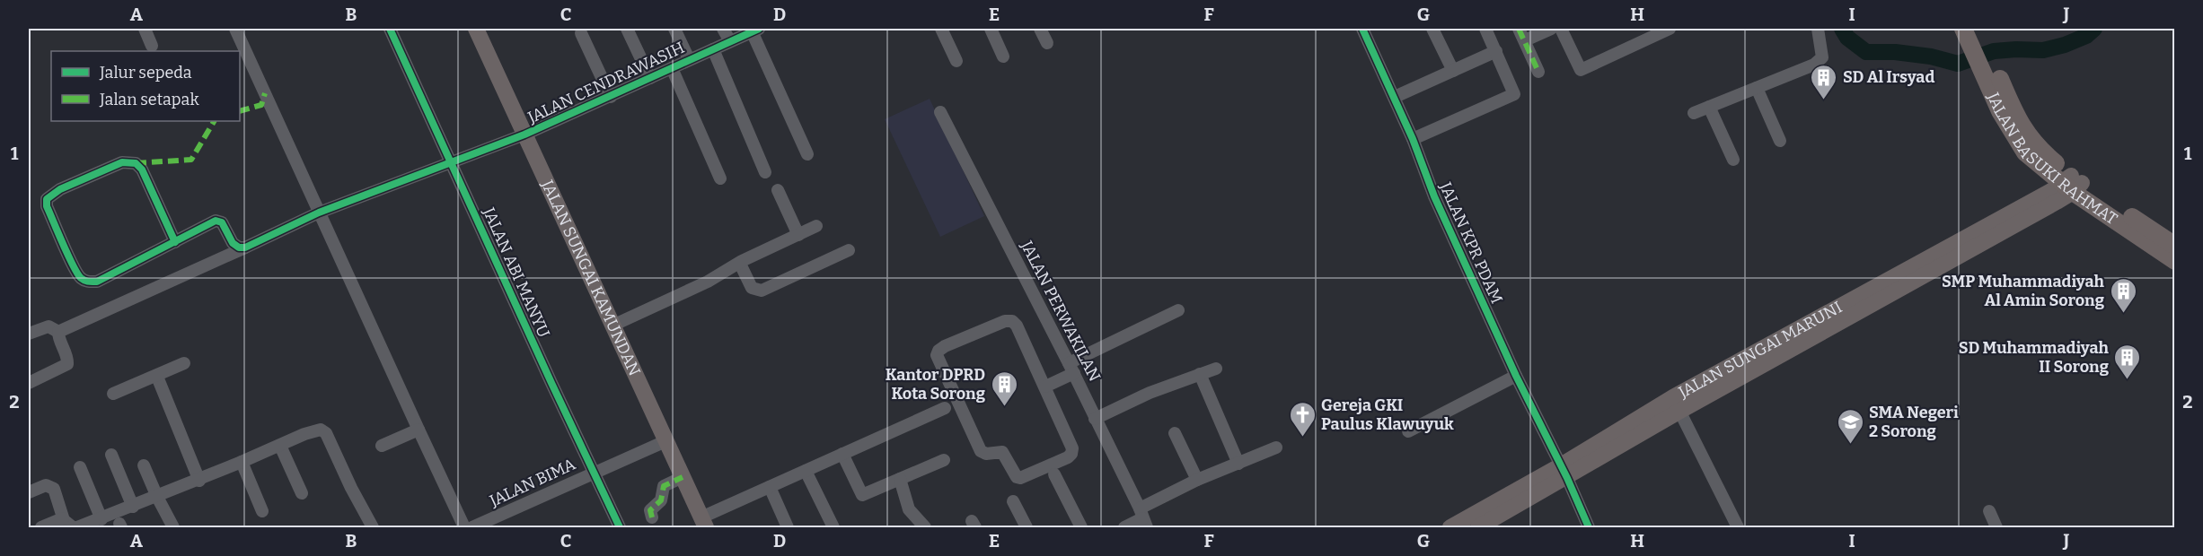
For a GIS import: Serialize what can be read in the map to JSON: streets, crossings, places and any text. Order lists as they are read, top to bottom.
{
  "streets": {
    "highway": ["JALAN BASUKI RAHMAT"],
    "main road": ["JALAN SUNGAI KAMUNDAN", "JALAN SUNGAI MARUNI"],
    "street": [
      "JALAN CENDRAWASIH",
      "JALAN KPR PDAM",
      "JALAN ABI MANYU",
      "JALAN PERWAKILAN",
      "JALAN BIMA"
    ]
  },
  "crossings": [
    ["JALAN CENDRAWASIH", "JALAN ABI MANYU"],
    ["JALAN CENDRAWASIH", "JALAN SUNGAI KAMUNDAN"],
    ["JALAN BASUKI RAHMAT", "JALAN SUNGAI MARUNI"],
    ["JALAN KPR PDAM", "JALAN SUNGAI MARUNI"],
    ["JALAN ABI MANYU", "JALAN BIMA"],
    ["JALAN SUNGAI KAMUNDAN", "JALAN BIMA"]
  ],
  "places": {
    "building": [
      "SD Al Irsyad",
      "SMP Muhammadiyah Al Amin Sorong",
      "SD Muhammadiyah II Sorong",
      "Kantor DPRD Kota Sorong"
    ],
    "church": ["Gereja GKI Paulus Klawuyuk"],
    "school or university": ["SMA Negeri 2 Sorong"]
  },
  "legend": ["Jalur sepeda", "Jalan setapak"],
  "grid": {
    "columns": [
      "A",
      "B",
      "C",
      "D",
      "E",
      "F",
      "G",
      "H",
      "I",
      "J"
    ],
    "rows": ["1", "2"]
  }
}
